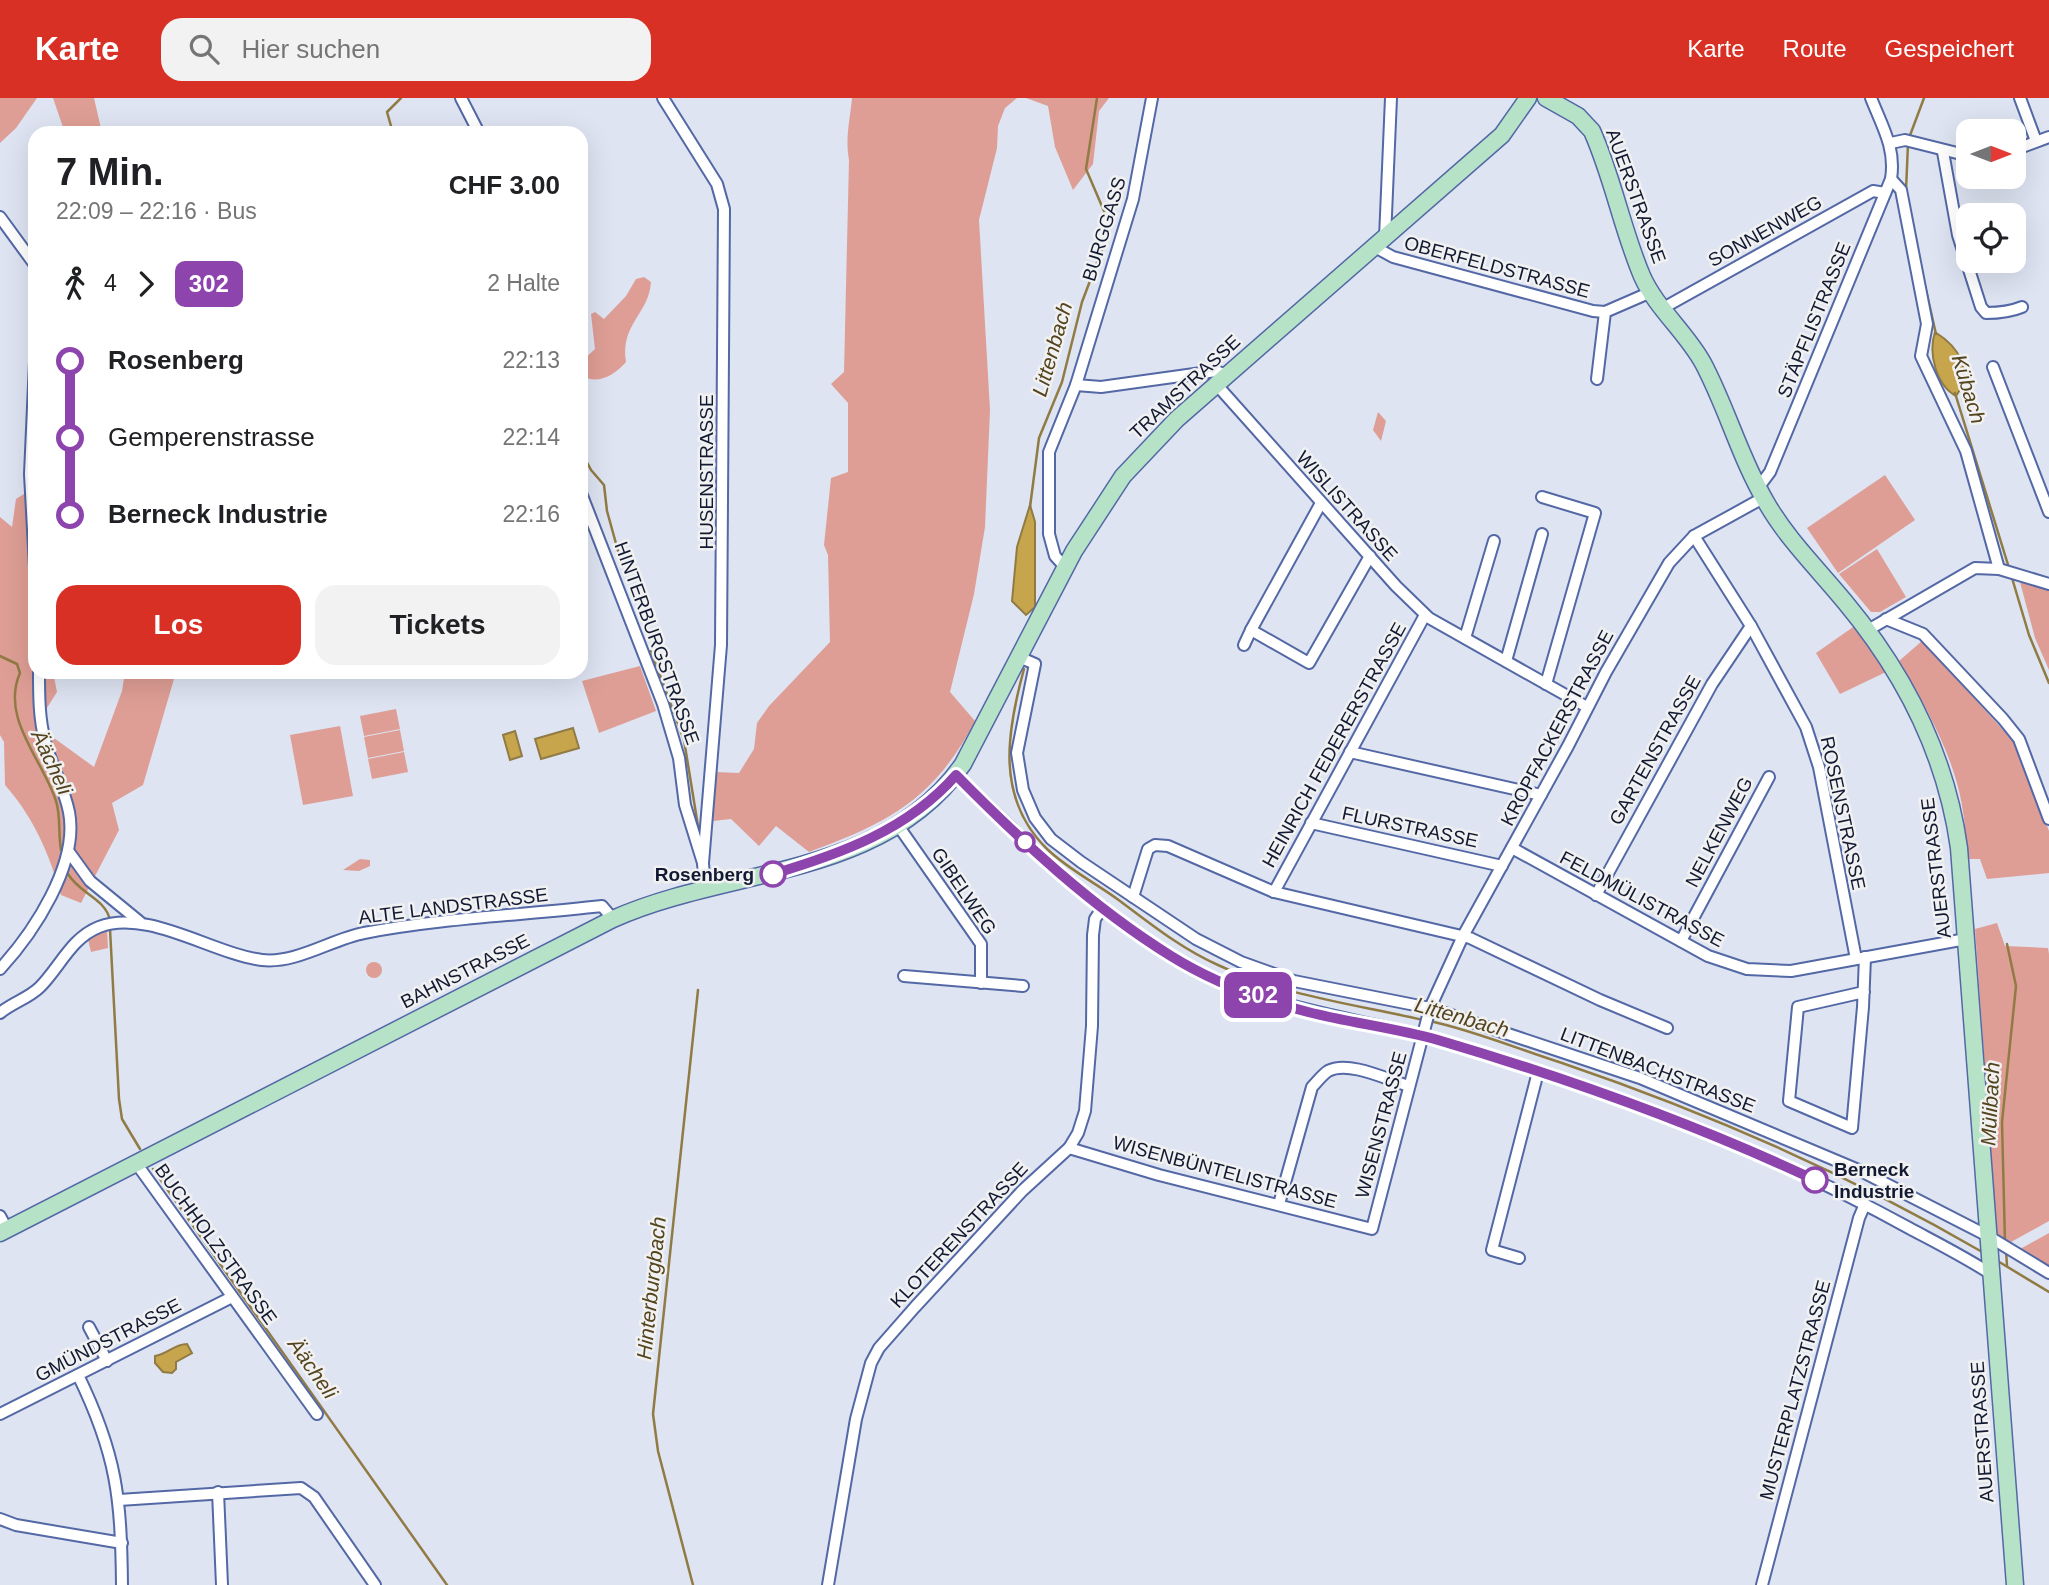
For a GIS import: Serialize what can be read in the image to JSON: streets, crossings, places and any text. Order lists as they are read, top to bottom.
{
  "streets": {
    "main road": ["AUERSTRASSE", "TRAMSTRASSE", "BAHNSTRASSE"],
    "street": [
      "BURGGASS",
      "SONNENWEG",
      "OBERFELDSTRASSE",
      "STÄPFLISTRASSE",
      "HUSENSTRASSE",
      "WISLISTRASSE",
      "HINTERBURGSTRASSE",
      "KROPFACKERSTRASSE",
      "HEINRICH FEDERERSTRASSE",
      "GARTENSTRASSE",
      "ROSENSTRASSE",
      "FLURSTRASSE",
      "NELKENWEG",
      "GIBELWEG",
      "FELDMÜLISTRASSE",
      "ALTE LANDSTRASSE",
      "LITTENBACHSTRASSE",
      "WISENSTRASSE",
      "WISENBÜNTELISTRASSE",
      "KLOTERENSTRASSE",
      "BUCHHOLZSTRASSE",
      "GMÜNDSTRASSE",
      "MUSTERPLATZSTRASSE"
    ]
  },
  "crossings": [
    ["AUERSTRASSE", "SONNENWEG"],
    ["AUERSTRASSE", "OBERFELDSTRASSE"],
    ["AUERSTRASSE", "STÄPFLISTRASSE"],
    ["AUERSTRASSE", "KROPFACKERSTRASSE"],
    ["AUERSTRASSE", "FELDMÜLISTRASSE"],
    ["AUERSTRASSE", "LITTENBACHSTRASSE"],
    ["BURGGASS", "TRAMSTRASSE"],
    ["SONNENWEG", "STÄPFLISTRASSE"],
    ["OBERFELDSTRASSE", "TRAMSTRASSE"],
    ["STÄPFLISTRASSE", "KROPFACKERSTRASSE"],
    ["TRAMSTRASSE", "WISLISTRASSE"],
    ["TRAMSTRASSE", "BAHNSTRASSE"],
    ["TRAMSTRASSE", "LITTENBACHSTRASSE"],
    ["HUSENSTRASSE", "HINTERBURGSTRASSE"],
    ["WISLISTRASSE", "KROPFACKERSTRASSE"],
    ["WISLISTRASSE", "HEINRICH FEDERERSTRASSE"],
    ["HINTERBURGSTRASSE", "BAHNSTRASSE"],
    ["KROPFACKERSTRASSE", "ROSENSTRASSE"],
    ["KROPFACKERSTRASSE", "FLURSTRASSE"],
    ["KROPFACKERSTRASSE", "FELDMÜLISTRASSE"],
    ["KROPFACKERSTRASSE", "LITTENBACHSTRASSE"],
    ["KROPFACKERSTRASSE", "WISENSTRASSE"],
    ["HEINRICH FEDERERSTRASSE", "FLURSTRASSE"],
    ["GARTENSTRASSE", "ROSENSTRASSE"],
    ["GARTENSTRASSE", "FELDMÜLISTRASSE"],
    ["ROSENSTRASSE", "FELDMÜLISTRASSE"],
    ["NELKENWEG", "FELDMÜLISTRASSE"],
    ["GIBELWEG", "BAHNSTRASSE"],
    ["ALTE LANDSTRASSE", "BAHNSTRASSE"],
    ["BAHNSTRASSE", "BUCHHOLZSTRASSE"],
    ["LITTENBACHSTRASSE", "WISENSTRASSE"],
    ["WISENSTRASSE", "WISENBÜNTELISTRASSE"],
    ["WISENBÜNTELISTRASSE", "KLOTERENSTRASSE"],
    ["BUCHHOLZSTRASSE", "GMÜNDSTRASSE"]
  ],
  "water": [
    "Littenbach",
    "Kübach",
    "Äächeli",
    "Mülibach",
    "Hinterburgbach"
  ],
  "places": ["Rosenberg", "Berneck Industrie"],
  "lines": ["bus line 302"],
  "north": "right",
  "page": {
    "header": "Karte",
    "search": "Hier suchen",
    "nav": ["Karte", "Route", "Gespeichert"],
    "on_map": "302",
    "heading": ["7 Min.", "22:09 – 22:16 · Bus", "CHF 3.00"],
    "legs": ["4", "302", "2 Halte"],
    "list": [
      {
        "name": "Rosenberg",
        "value": "22:13"
      },
      {
        "name": "Gemperenstrasse",
        "value": "22:14"
      },
      {
        "name": "Berneck Industrie",
        "value": "22:16"
      }
    ],
    "buttons": ["Los", "Tickets"]
  }
}
